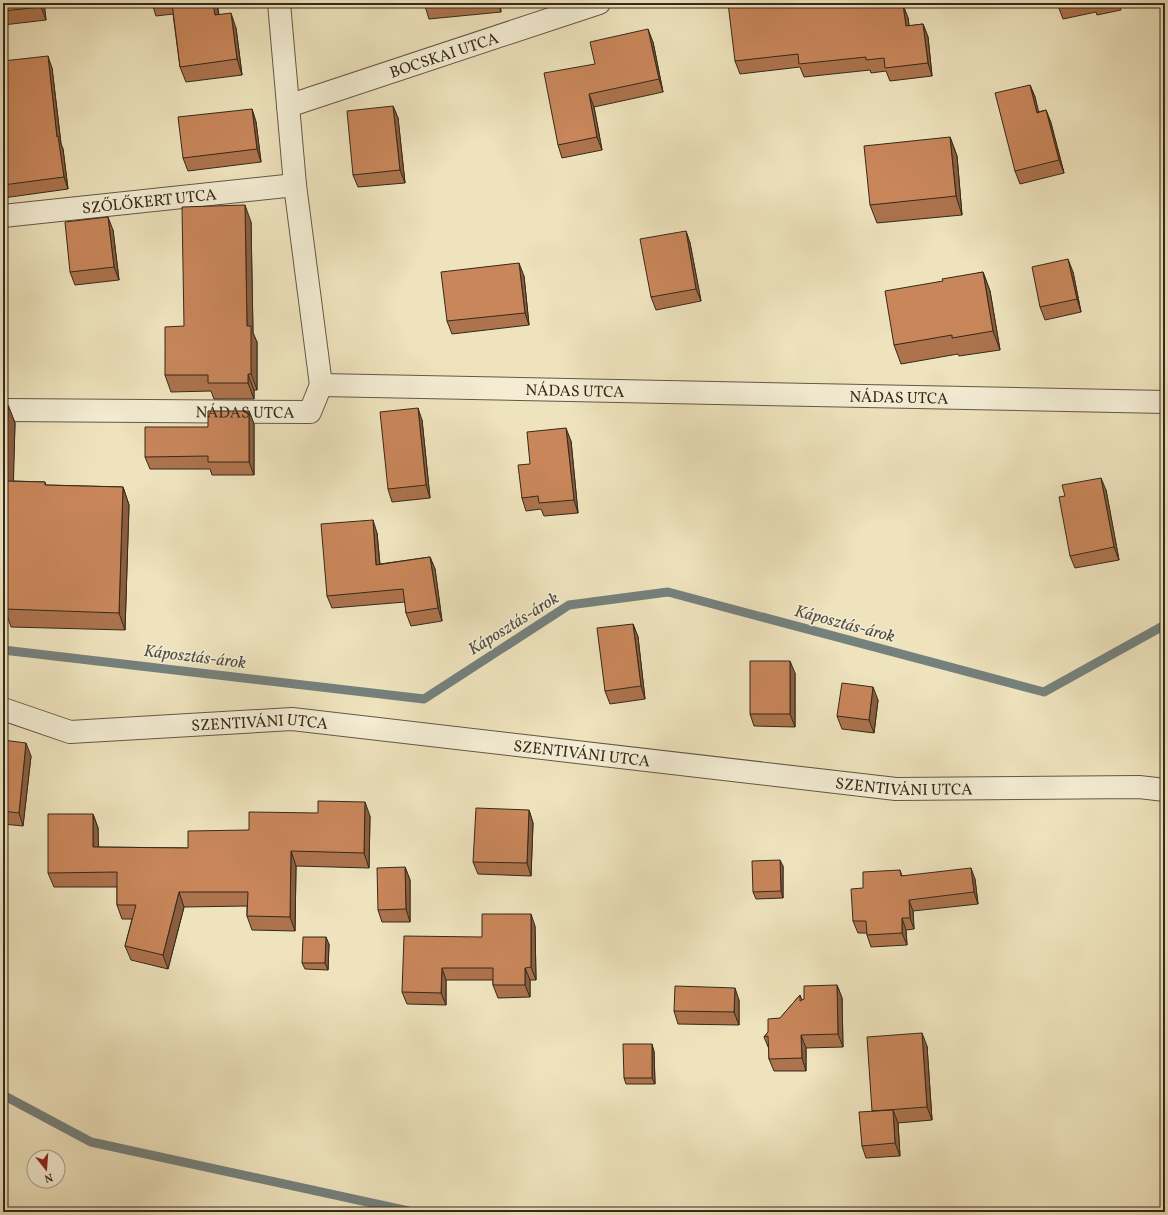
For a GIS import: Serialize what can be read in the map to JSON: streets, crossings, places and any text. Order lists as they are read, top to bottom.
{
  "streets": {
    "street": [
      "BOCSKAI UTCA",
      "SZŐLŐKERT UTCA",
      "NÁDAS UTCA",
      "SZENTIVÁNI UTCA"
    ]
  },
  "water": ["Káposztás-árok"],
  "north": "bottom"
}
